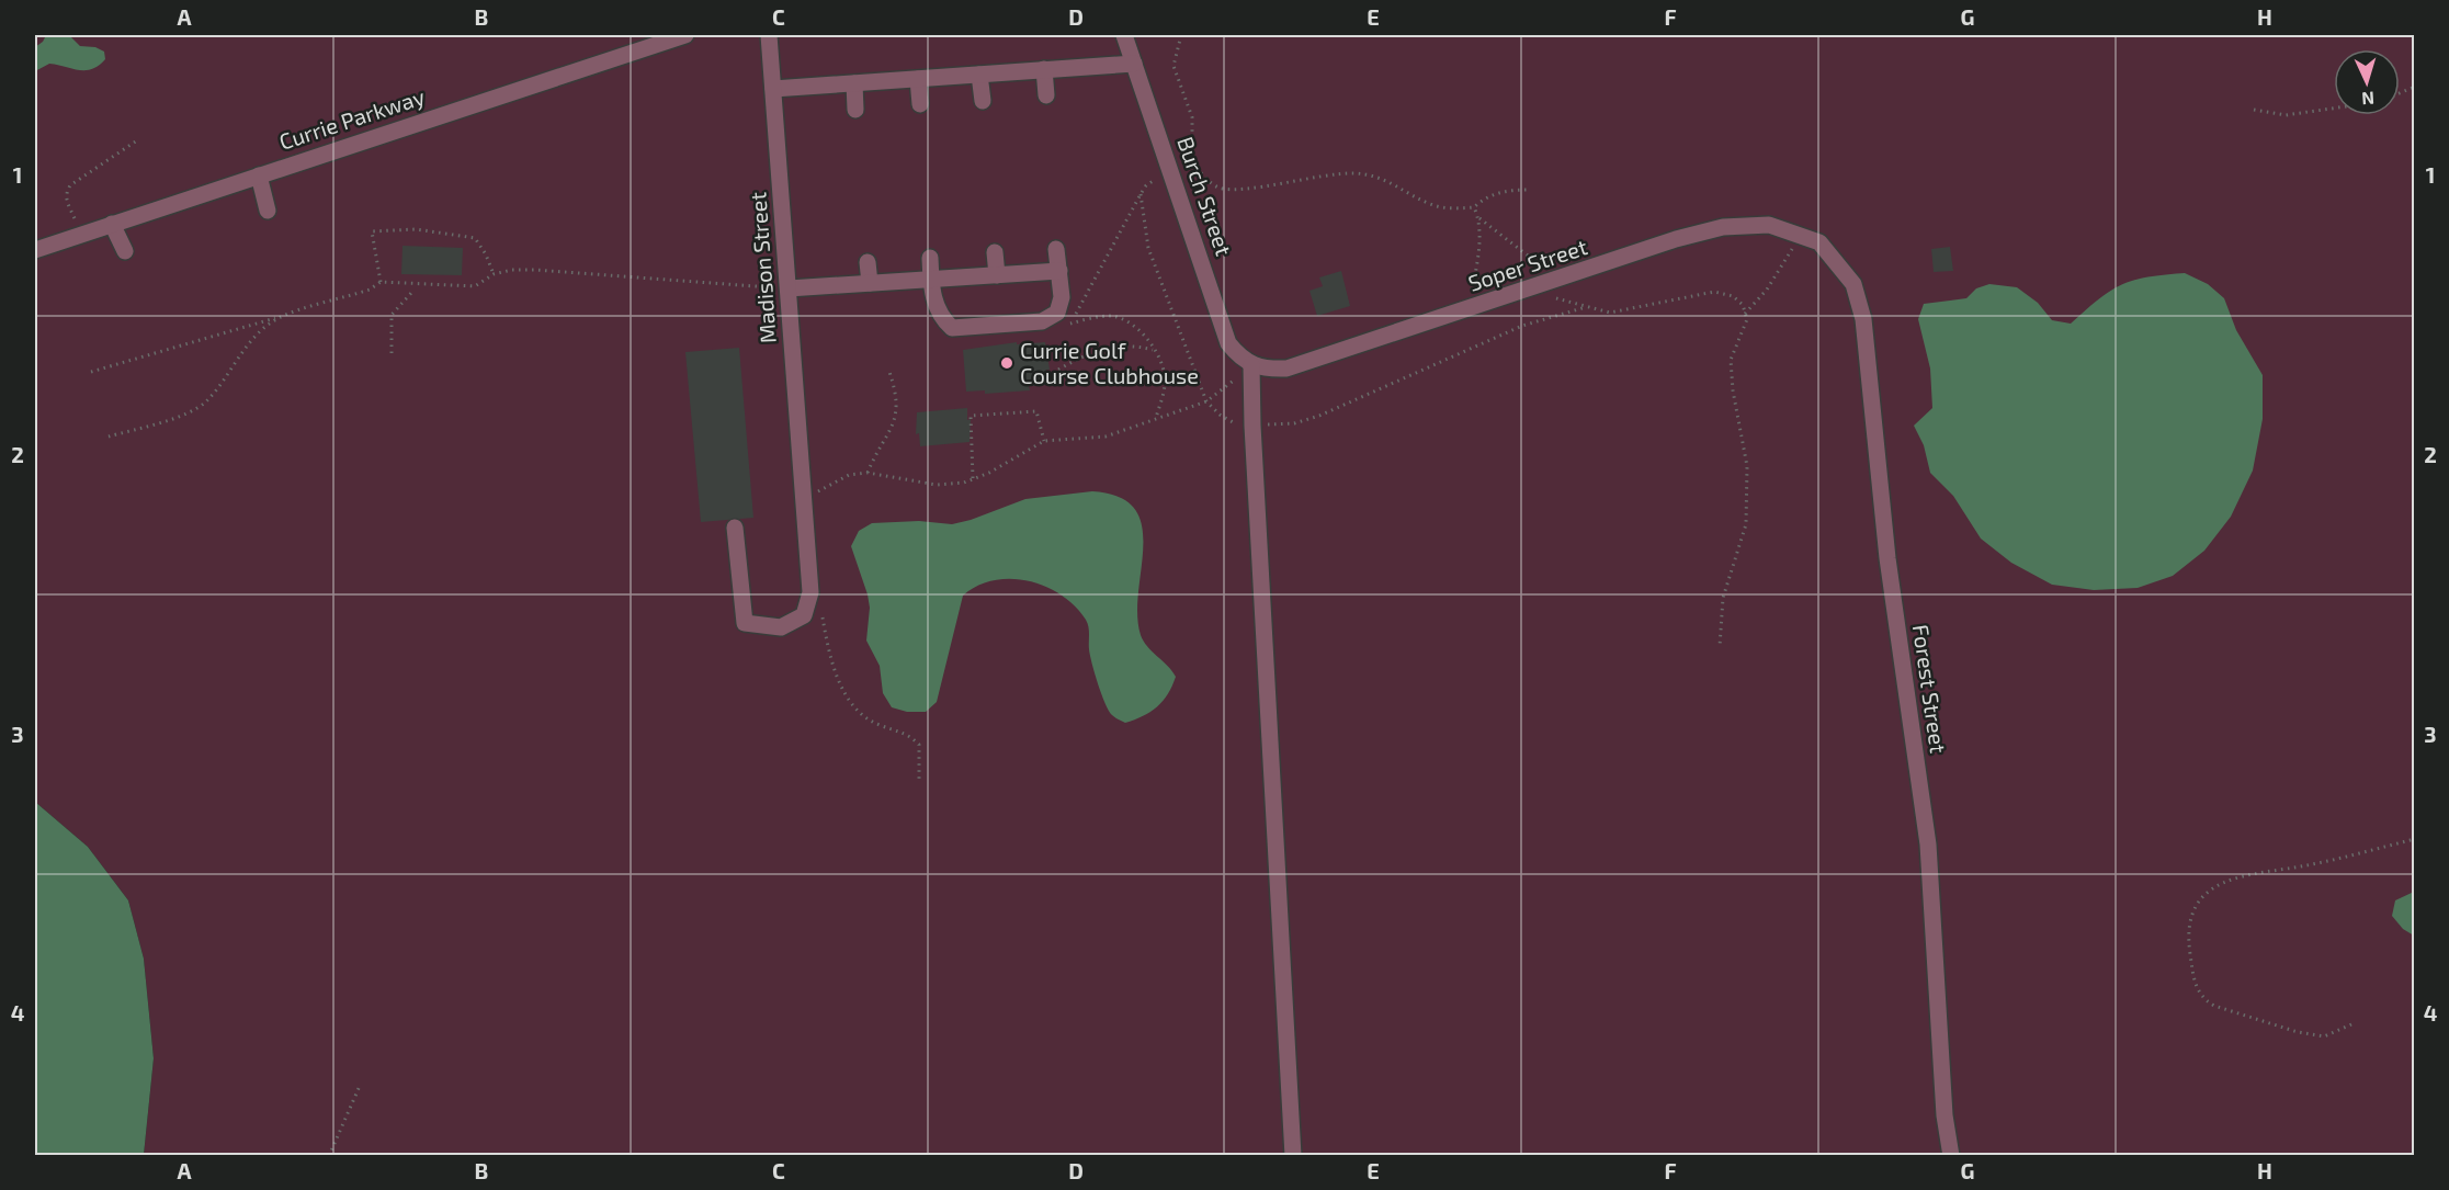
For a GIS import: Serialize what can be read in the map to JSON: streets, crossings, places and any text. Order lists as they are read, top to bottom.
{
  "streets": {
    "street": [
      "Currie Parkway",
      "Burch Street",
      "Soper Street",
      "Madison Street",
      "Forest Street"
    ]
  },
  "crossings": [
    ["Burch Street", "Soper Street"],
    ["Soper Street", "Forest Street"]
  ],
  "places": ["Currie Golf Course Clubhouse"],
  "north": "bottom",
  "grid": {
    "columns": [
      "A",
      "B",
      "C",
      "D",
      "E",
      "F",
      "G",
      "H"
    ],
    "rows": [
      "1",
      "2",
      "3",
      "4"
    ]
  }
}
